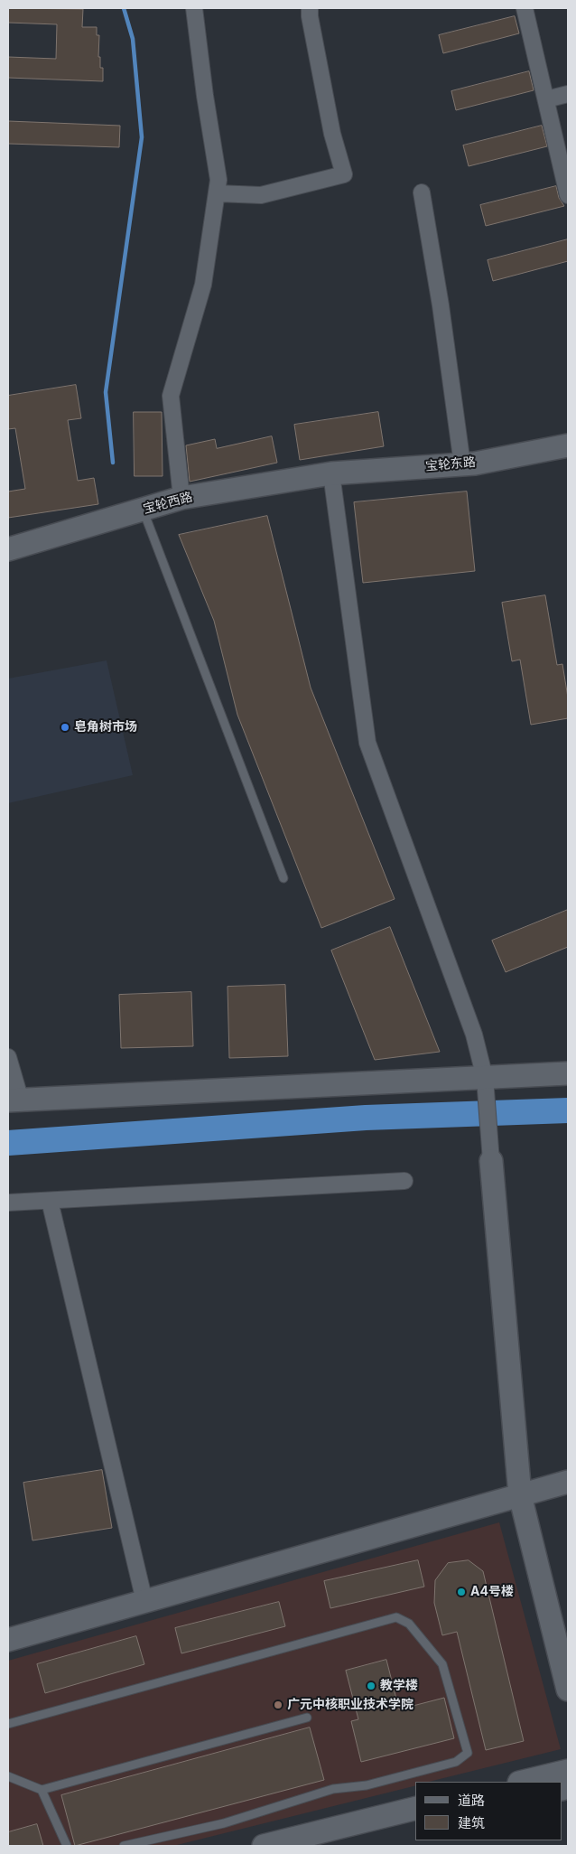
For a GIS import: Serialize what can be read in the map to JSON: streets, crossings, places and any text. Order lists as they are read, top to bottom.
{
  "streets": {
    "street": ["宝轮东路", "宝轮西路"]
  },
  "crossings": [
    ["宝轮东路", "宝轮西路"]
  ],
  "places": [
    "皂角树市场",
    "A4号楼",
    "教学楼",
    "广元中核职业技术学院"
  ],
  "legend": ["道路", "建筑"]
}
